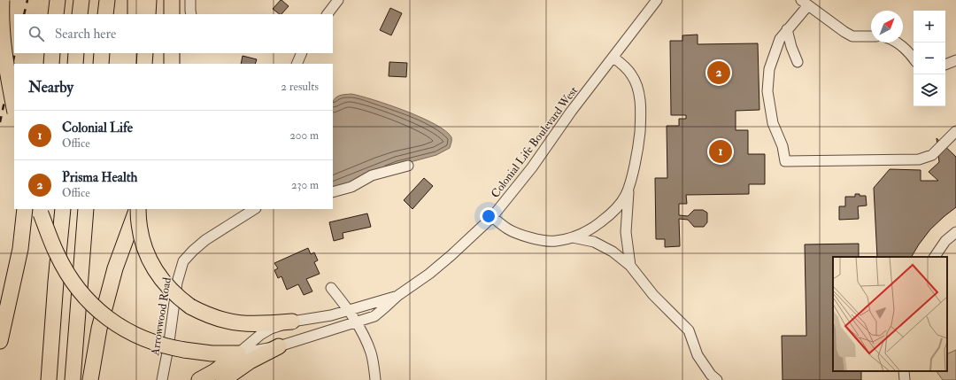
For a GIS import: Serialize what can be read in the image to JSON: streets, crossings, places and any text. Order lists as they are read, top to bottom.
{
  "streets": {
    "street": ["Colonial Life Boulevard West", "Arrowwood Road"]
  },
  "north": "top right",
  "page": {
    "map_buttons": ["+", "−"],
    "search": "Search here",
    "pins": ["2", "1"],
    "heading": ["Nearby", "2 results"],
    "list": [
      {
        "mark": "1",
        "name": "Colonial Life",
        "note": "Office",
        "value": "200 m"
      },
      {
        "mark": "2",
        "name": "Prisma Health",
        "note": "Office",
        "value": "230 m"
      }
    ]
  }
}
